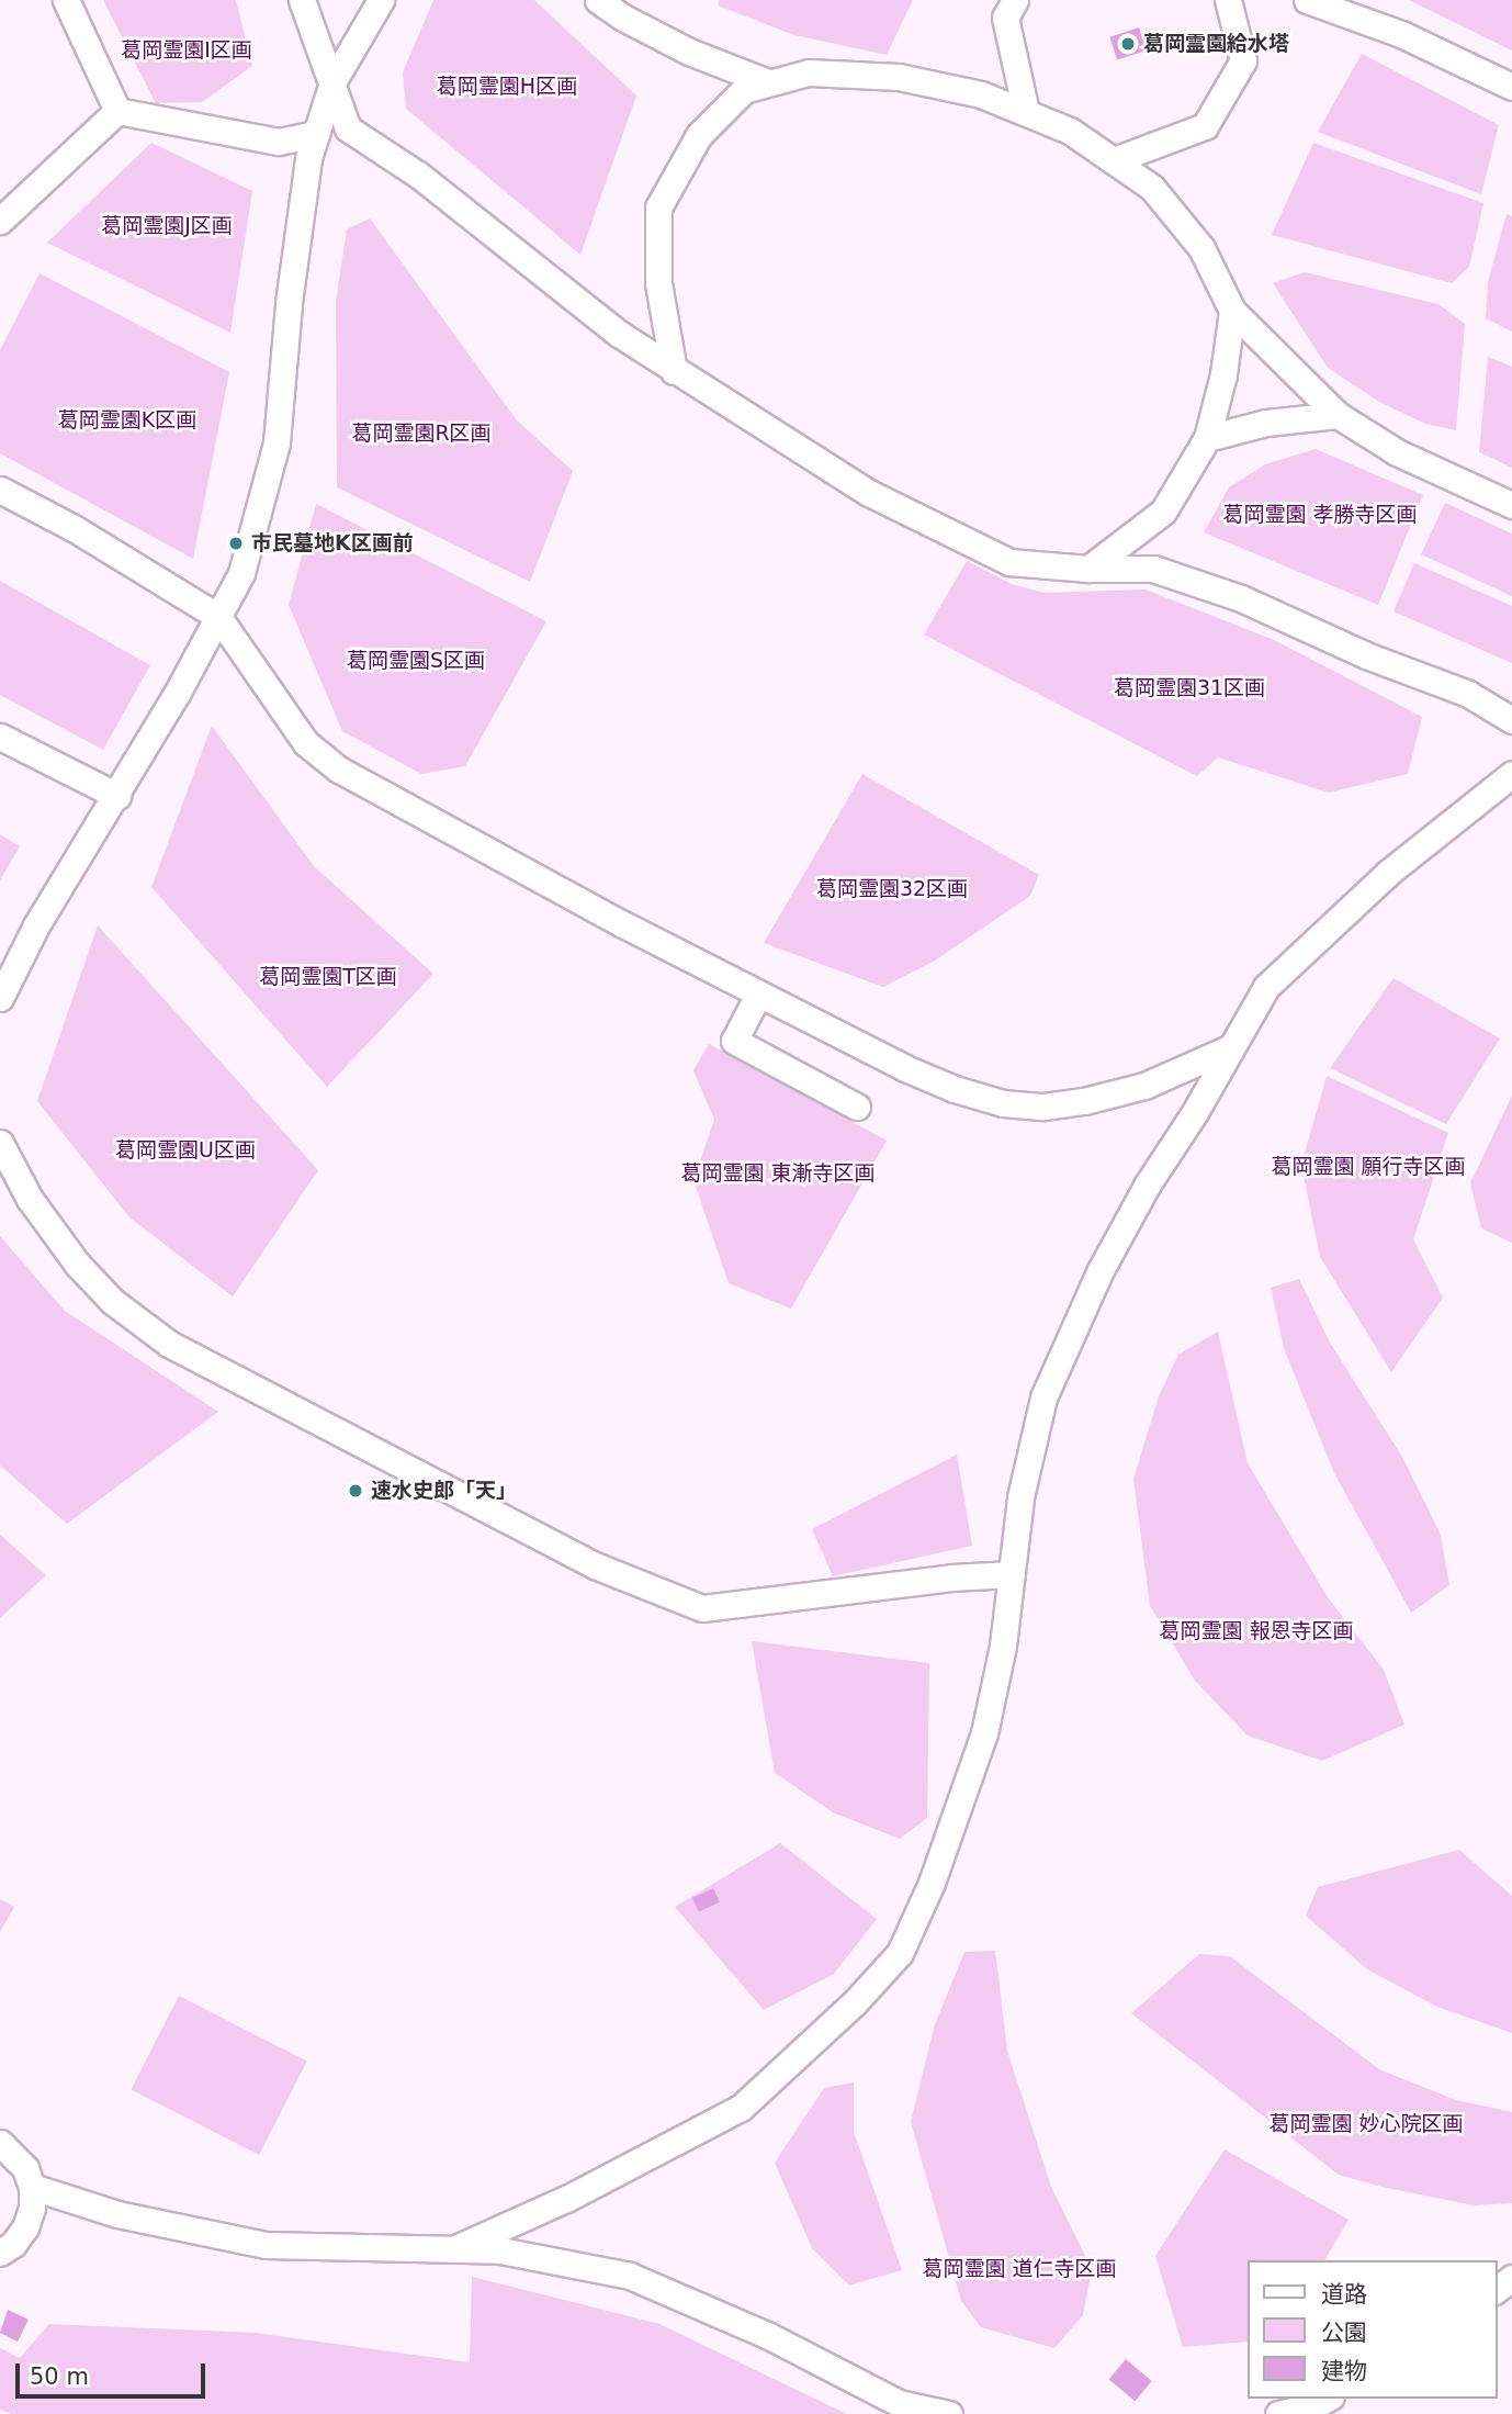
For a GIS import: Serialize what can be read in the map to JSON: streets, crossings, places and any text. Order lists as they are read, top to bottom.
{
  "parks": [
    "葛岡霊園I区画",
    "葛岡霊園H区画",
    "葛岡霊園J区画",
    "葛岡霊園K区画",
    "葛岡霊園R区画",
    "葛岡霊園 孝勝寺区画",
    "葛岡霊園S区画",
    "葛岡霊園31区画",
    "葛岡霊園32区画",
    "葛岡霊園T区画",
    "葛岡霊園U区画",
    "葛岡霊園 願行寺区画",
    "葛岡霊園 東漸寺区画",
    "葛岡霊園 報恩寺区画",
    "葛岡霊園 妙心院区画",
    "葛岡霊園 道仁寺区画"
  ],
  "places": ["葛岡霊園給水塔", "市民墓地K区画前", "速水史郎「天」"],
  "legend": ["道路", "公園", "建物"],
  "scale_bar": "50 m"
}
